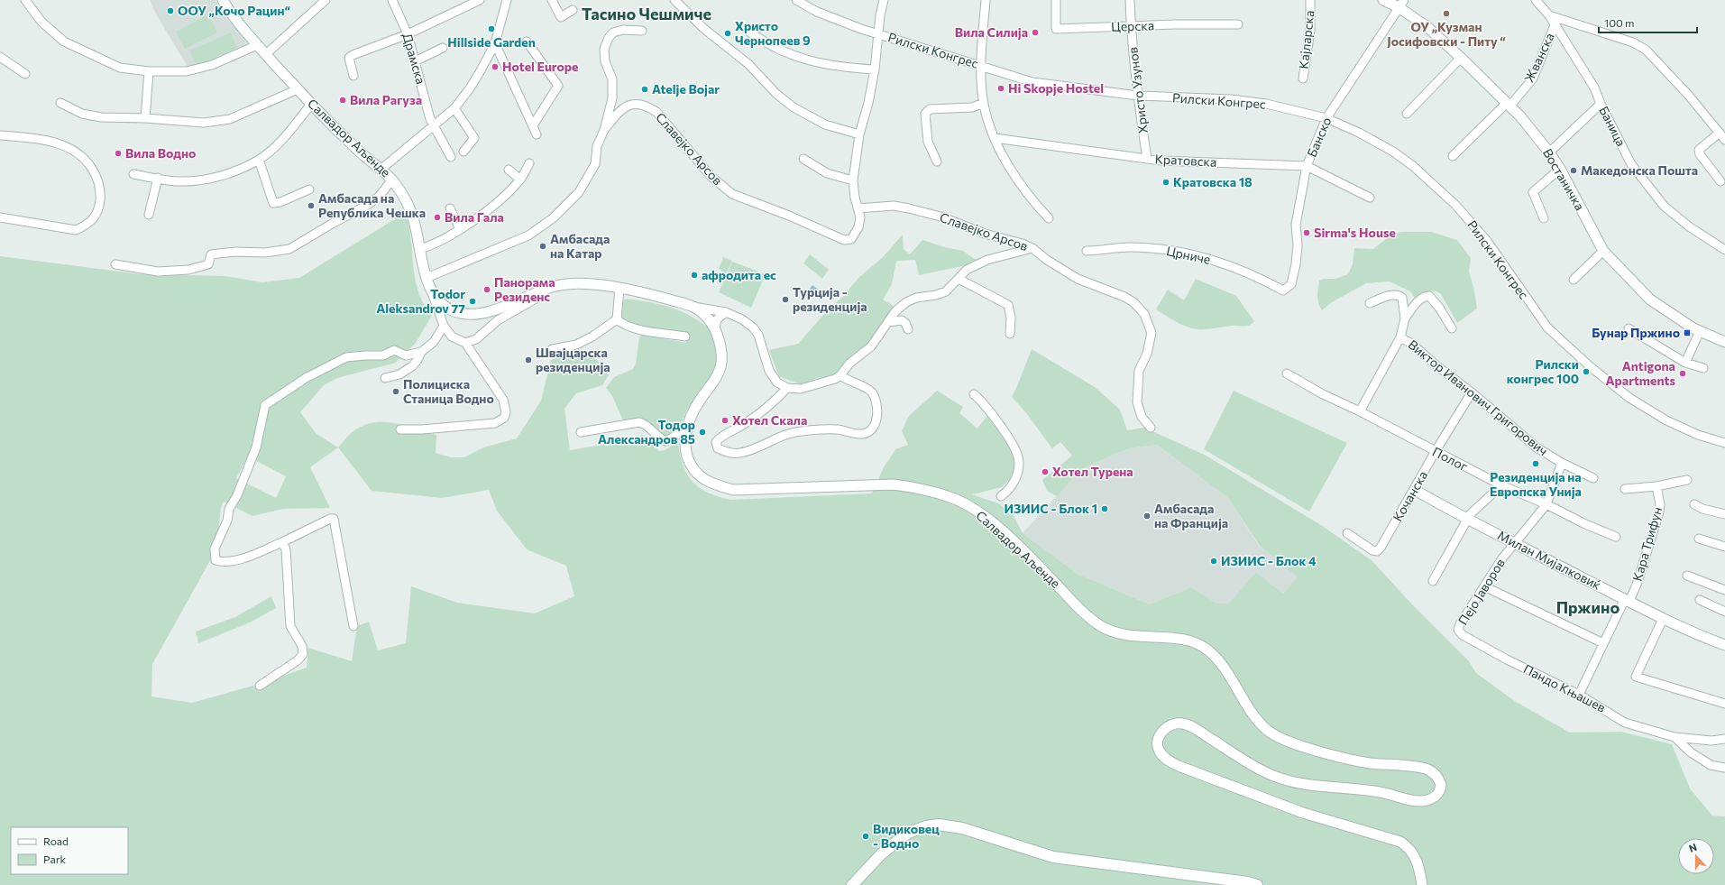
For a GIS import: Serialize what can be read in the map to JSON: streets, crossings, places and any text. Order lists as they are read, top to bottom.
{
  "streets": {
    "street": [
      "Церска",
      "Кајларска",
      "Рилски Конгрес",
      "Жванска",
      "Драмска",
      "Христо Узунов",
      "Баница",
      "Банско",
      "Салвадор Аљенде",
      "Славејко Арсов",
      "Кратовска",
      "Востаничка",
      "Црниче",
      "Виктор Иванович Григорович",
      "Полог",
      "Кочанска",
      "Кара Трифун",
      "Милан Мијалковиќ",
      "Пејо Јаворов",
      "Пандо Књашев"
    ]
  },
  "crossings": [
    ["Церска", "Христо Узунов"],
    ["Рилски Конгрес", "Христо Узунов"],
    ["Рилски Конгрес", "Банско"],
    ["Рилски Конгрес", "Славејко Арсов"],
    ["Жванска", "Баница"],
    ["Жванска", "Востаничка"],
    ["Христо Узунов", "Кратовска"],
    ["Банско", "Кратовска"],
    ["Банско", "Востаничка"],
    ["Банско", "Црниче"],
    ["Салвадор Аљенде", "Славејко Арсов"],
    ["Виктор Иванович Григорович", "Полог"],
    ["Виктор Иванович Григорович", "Кочанска"],
    ["Виктор Иванович Григорович", "Пејо Јаворов"],
    ["Полог", "Кочанска"],
    ["Полог", "Пејо Јаворов"],
    ["Кочанска", "Милан Мијалковиќ"],
    ["Кара Трифун", "Милан Мијалковиќ"],
    ["Кара Трифун", "Пандо Књашев"],
    ["Милан Мијалковиќ", "Пејо Јаворов"],
    ["Пејо Јаворов", "Пандо Књашев"]
  ],
  "districts": ["Тасино Чешмиче", "Пржино"],
  "places": {
    "other": [
      "ООУ „Кочо Рацин“",
      "ОУ „Кузман Јосифовски - Питу “",
      "Hillside Garden",
      "Вила Силија",
      "Христо Чернопеев 9",
      "Hotel Europe",
      "Hi Skopje Hostel",
      "Atelje Bojar",
      "Вила Рагуза",
      "Вила Водно",
      "Македонска Пошта",
      "Кратовска 18",
      "Амбасада на Република Чешка",
      "Вила Гала",
      "Sirma's House",
      "Амбасада на Катар",
      "афродита ес",
      "Панорама Резиденс",
      "Турција - резиденција",
      "Todor Aleksandrov 77",
      "Швајцарска резиденција",
      "Рилски конгрес 100",
      "Antigona Apartments",
      "Полициска Станица Водно",
      "Хотел Скала",
      "Тодор Александров 85",
      "Резиденција на Европска Унија",
      "Хотел Турена",
      "ИЗИИС - Блок 1",
      "Амбасада на Франција",
      "ИЗИИС - Блок 4",
      "Видиковец - Водно"
    ],
    "transit": ["Бунар Пржино"]
  },
  "legend": ["Road", "Park"],
  "scale_bar": "100 m",
  "north": "top"
}
